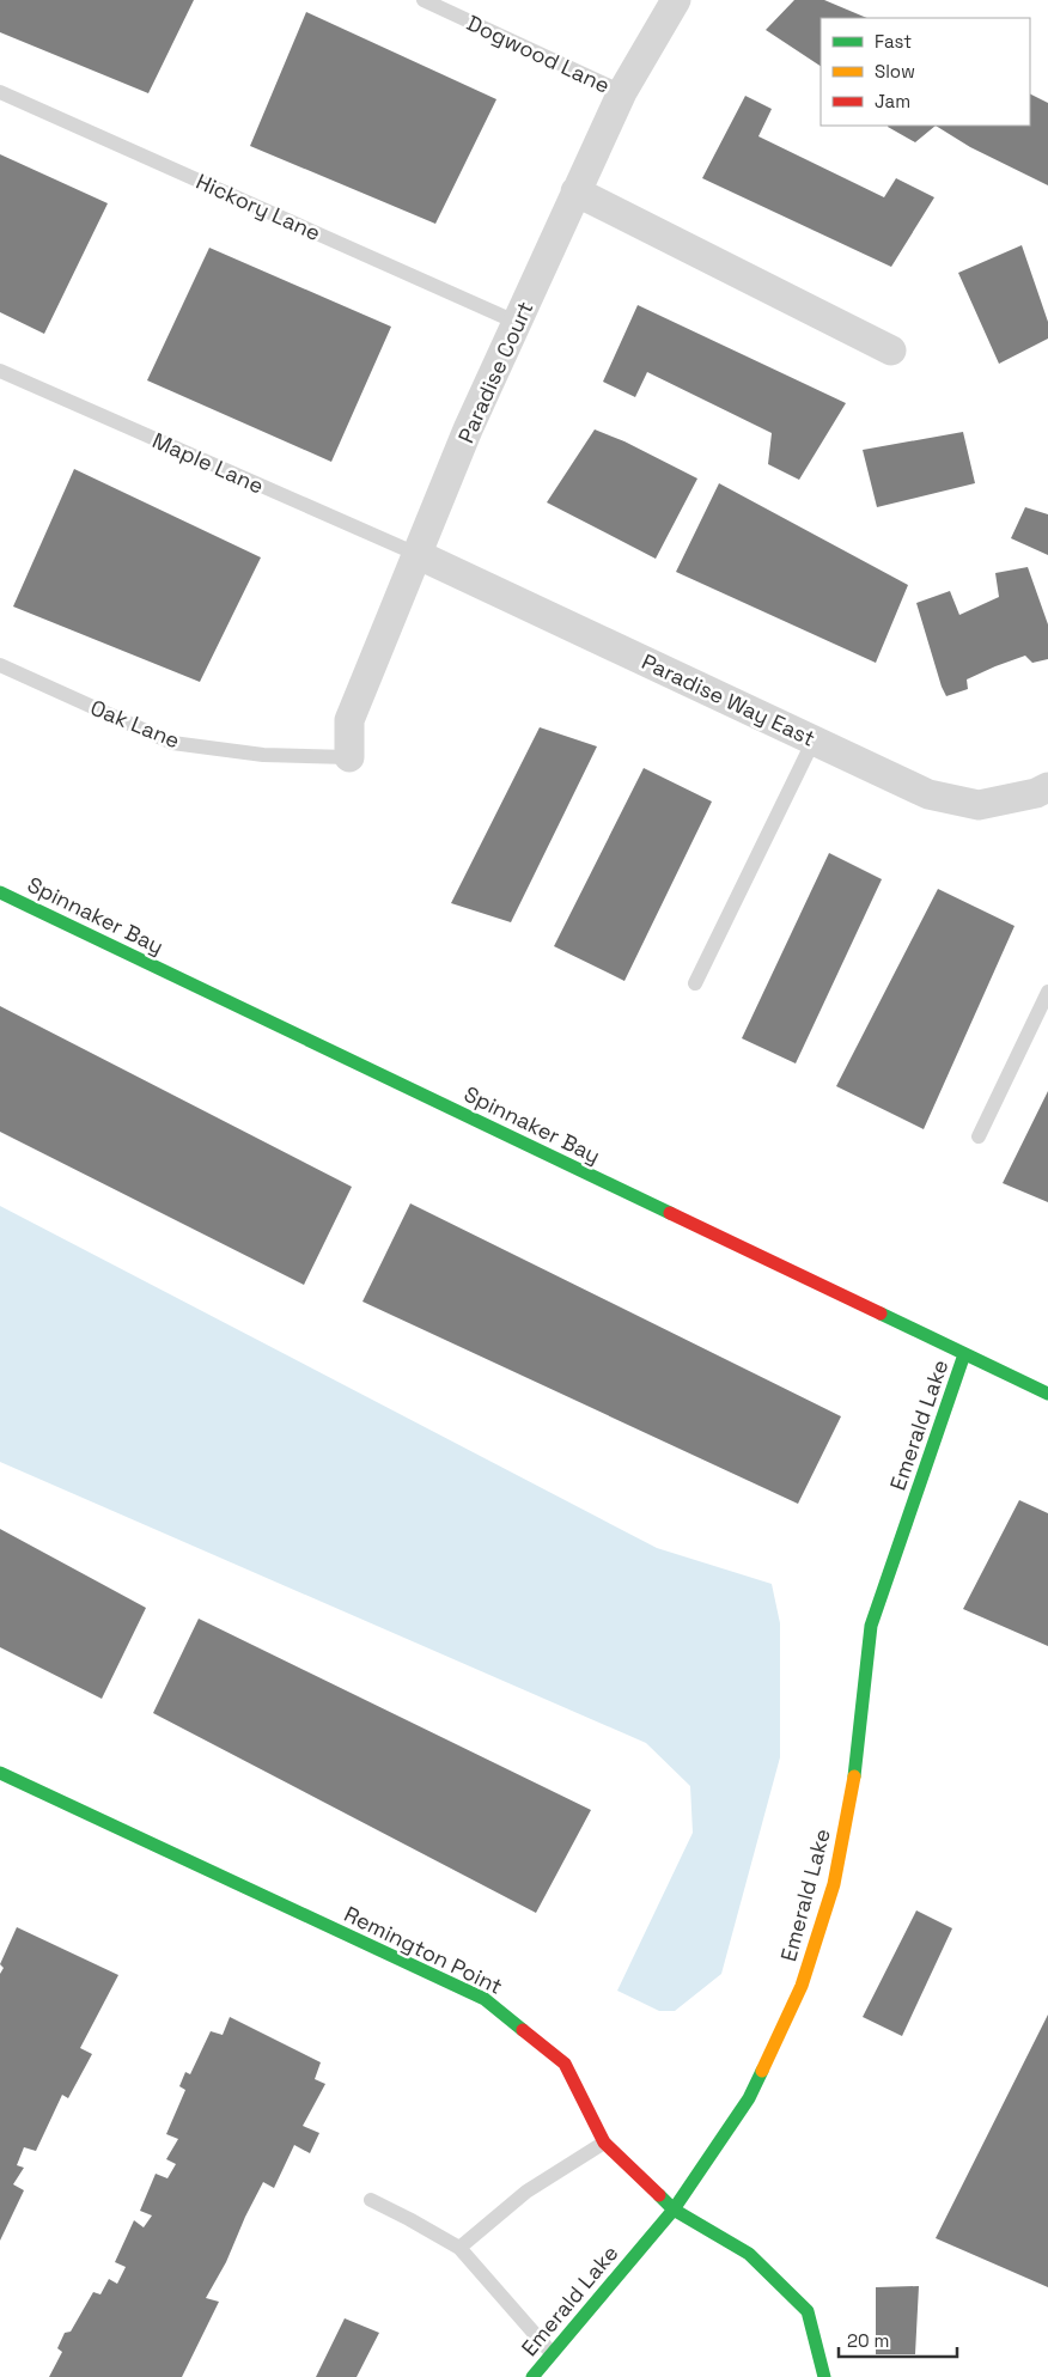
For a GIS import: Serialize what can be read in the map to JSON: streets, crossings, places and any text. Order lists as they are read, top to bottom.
{
  "streets": {
    "street": [
      "Paradise Court",
      "Paradise Way East",
      "Spinnaker Bay",
      "Emerald Lake",
      "Remington Point"
    ],
    "lane": [
      "Dogwood Lane",
      "Hickory Lane",
      "Maple Lane",
      "Oak Lane"
    ]
  },
  "crossings": [
    ["Dogwood Lane", "Paradise Court"],
    ["Hickory Lane", "Paradise Court"],
    ["Paradise Court", "Maple Lane"],
    ["Paradise Court", "Paradise Way East"],
    ["Paradise Court", "Oak Lane"],
    ["Maple Lane", "Paradise Way East"],
    ["Spinnaker Bay", "Emerald Lake"],
    ["Emerald Lake", "Remington Point"]
  ],
  "legend": ["Fast", "Slow", "Jam"],
  "scale_bar": "20 m"
}
